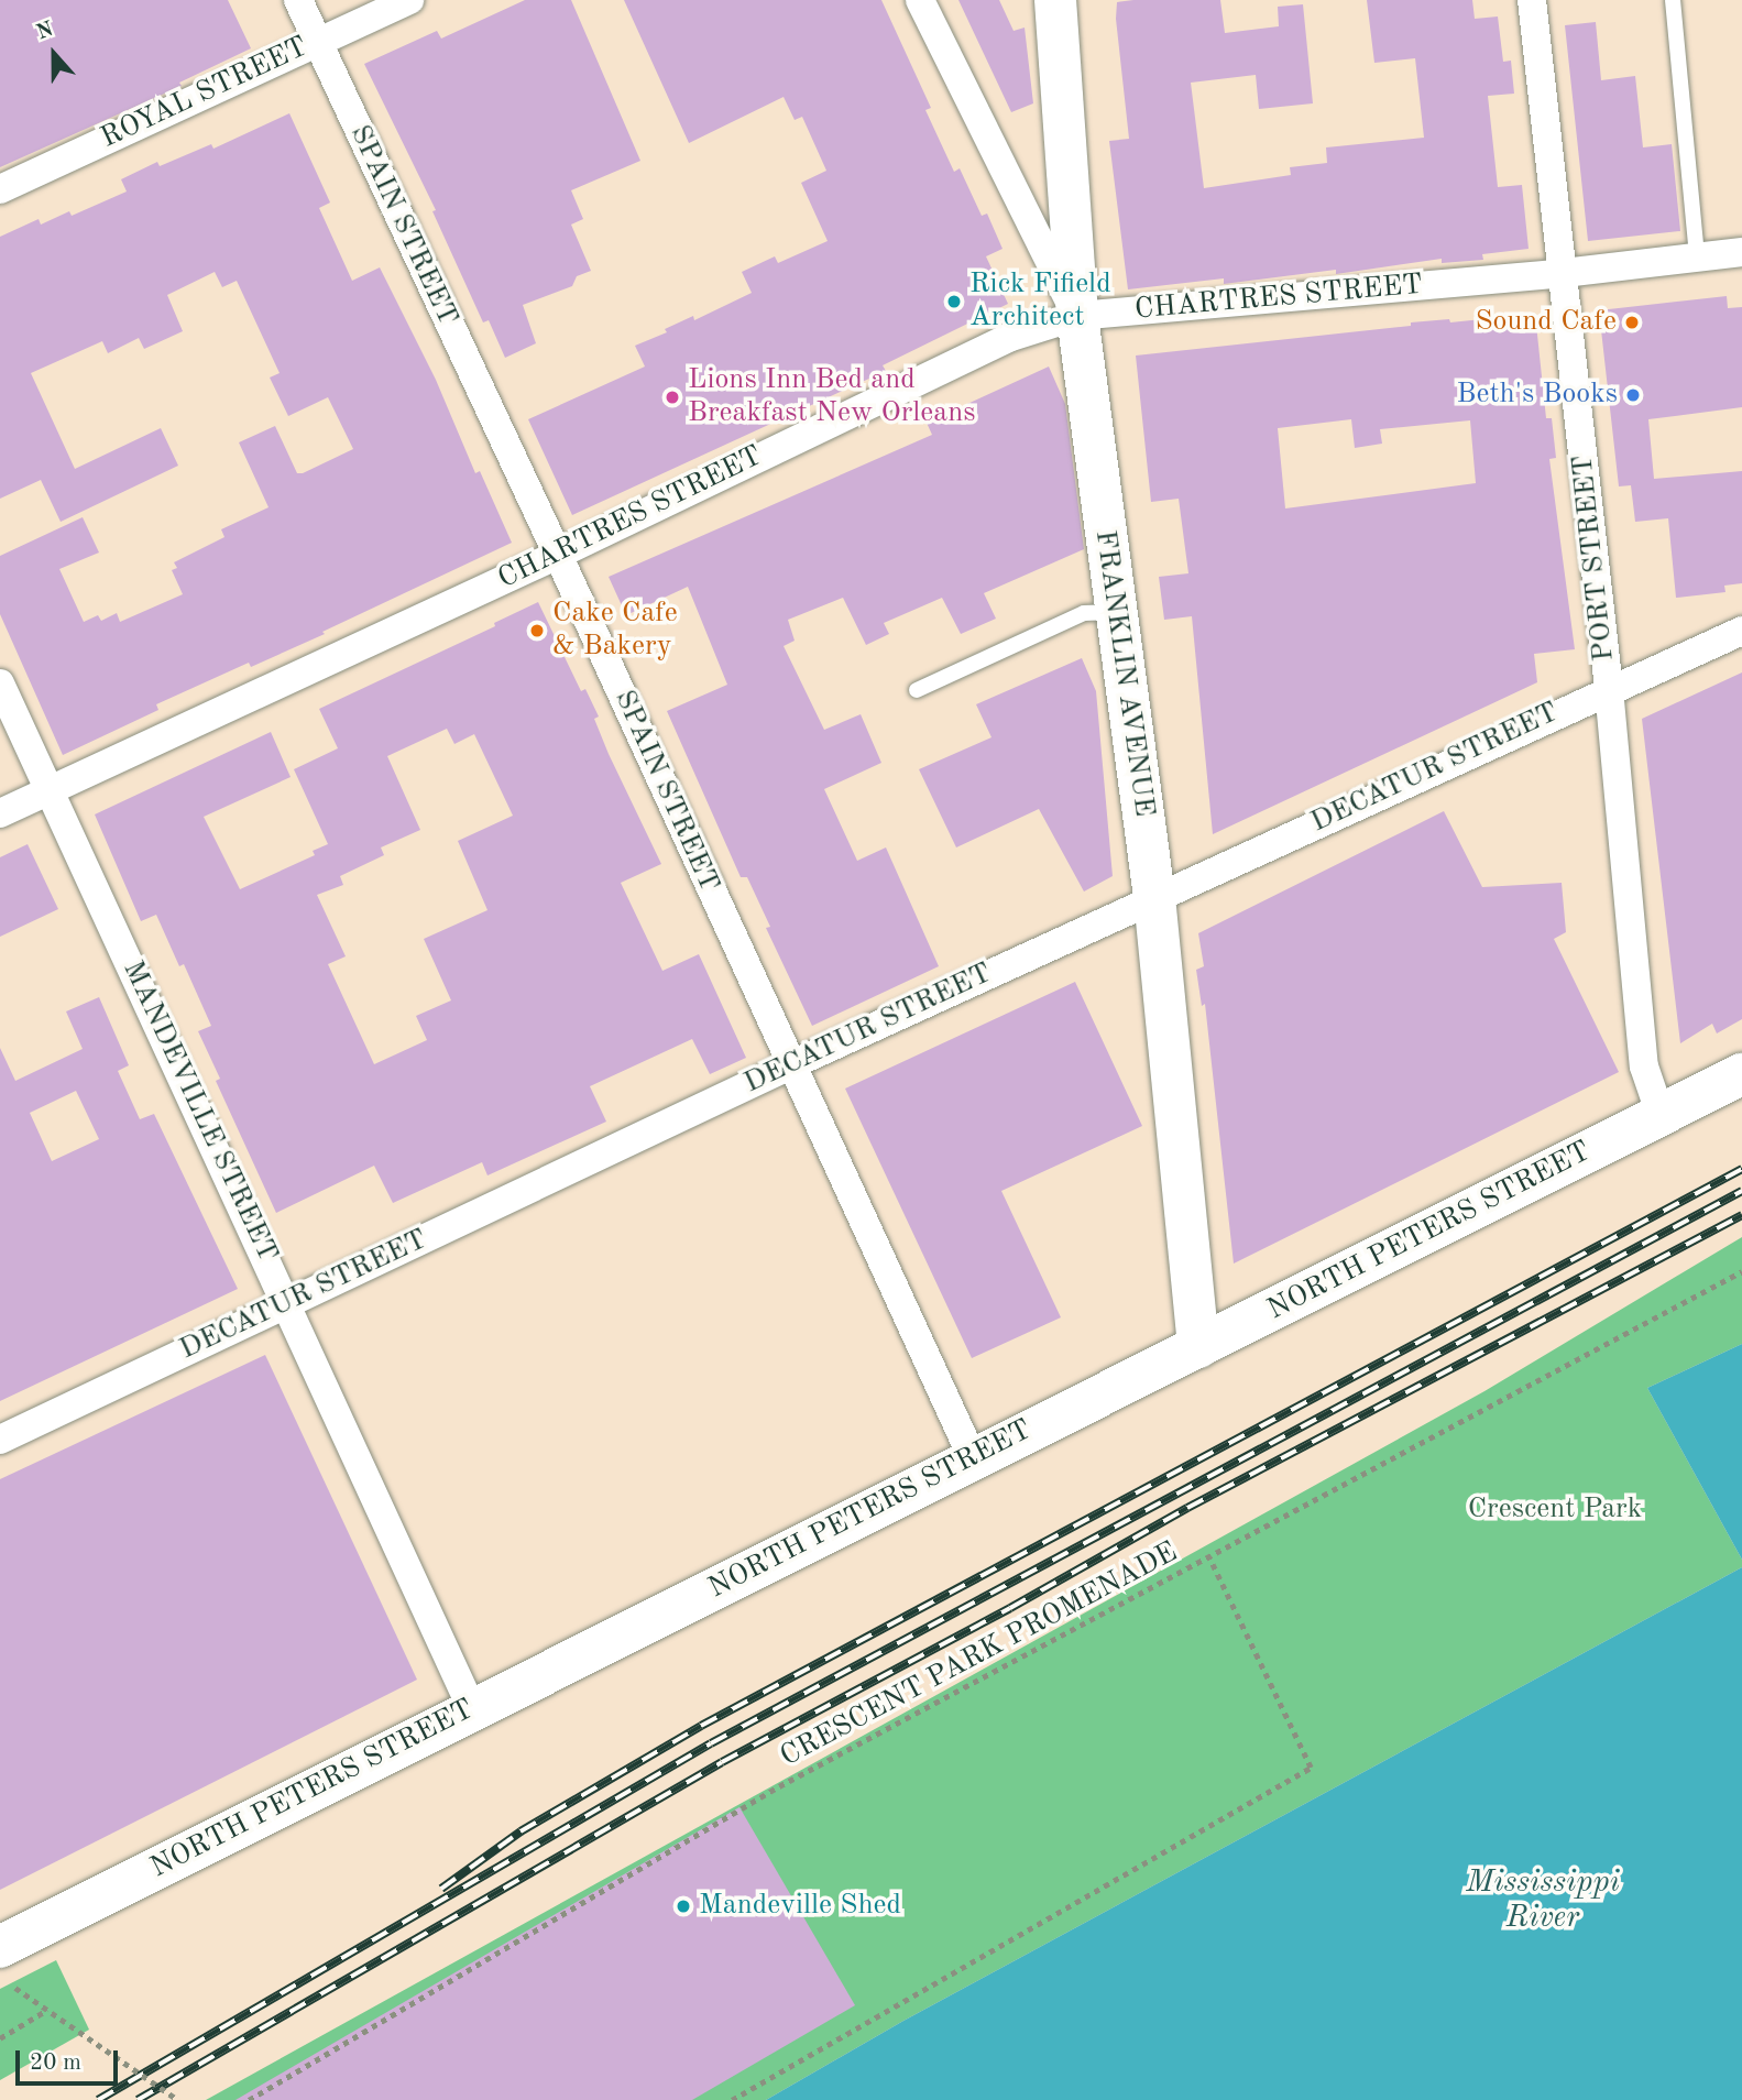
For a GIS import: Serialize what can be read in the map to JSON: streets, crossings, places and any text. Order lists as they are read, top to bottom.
{
  "streets": {
    "street": [
      "ROYAL STREET",
      "SPAIN STREET",
      "CHARTRES STREET",
      "PORT STREET",
      "FRANKLIN AVENUE",
      "DECATUR STREET",
      "MANDEVILLE STREET",
      "NORTH PETERS STREET"
    ],
    "path": ["CRESCENT PARK PROMENADE"]
  },
  "crossings": [
    ["ROYAL STREET", "SPAIN STREET"],
    ["SPAIN STREET", "CHARTRES STREET"],
    ["SPAIN STREET", "DECATUR STREET"],
    ["SPAIN STREET", "NORTH PETERS STREET"],
    ["CHARTRES STREET", "PORT STREET"],
    ["CHARTRES STREET", "FRANKLIN AVENUE"],
    ["CHARTRES STREET", "MANDEVILLE STREET"],
    ["PORT STREET", "DECATUR STREET"],
    ["PORT STREET", "NORTH PETERS STREET"],
    ["FRANKLIN AVENUE", "DECATUR STREET"],
    ["FRANKLIN AVENUE", "NORTH PETERS STREET"],
    ["DECATUR STREET", "MANDEVILLE STREET"],
    ["MANDEVILLE STREET", "NORTH PETERS STREET"]
  ],
  "water": ["Mississippi River"],
  "parks": ["Crescent Park"],
  "places": [
    "Rick Fifield Architect",
    "Sound Cafe",
    "Beth's Books",
    "Lions Inn Bed and Breakfast New Orleans",
    "Cake Cafe & Bakery",
    "Mandeville Shed"
  ],
  "scale_bar": "20 m",
  "north": "top"
}
